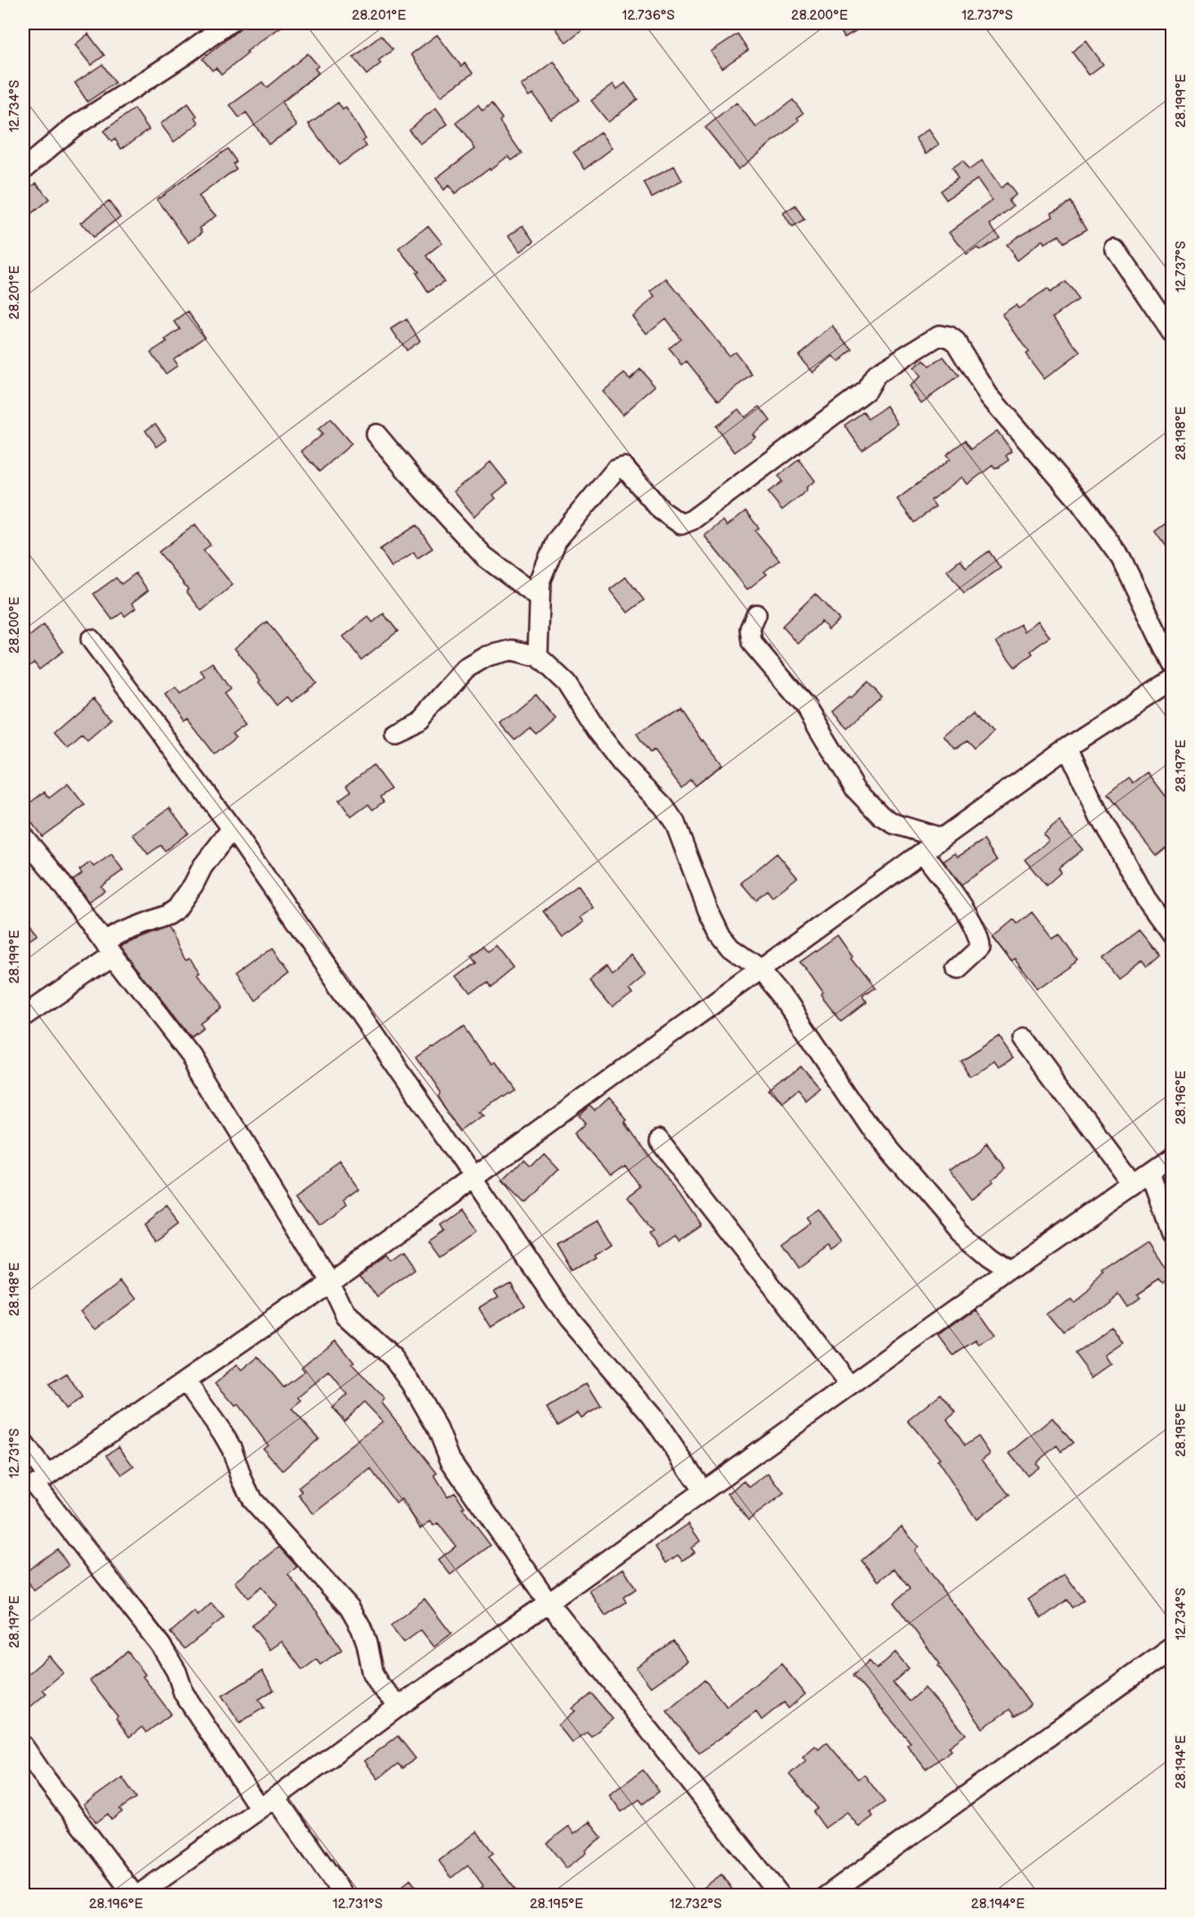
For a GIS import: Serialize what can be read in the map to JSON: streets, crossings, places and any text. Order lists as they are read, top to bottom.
{
  "coordinates": [
    "28.201°E",
    "12.736°S",
    "28.200°E",
    "12.737°S",
    "28.199°E",
    "12.734°S",
    "28.198°E",
    "28.197°E",
    "28.196°E",
    "28.195°E",
    "12.731°S",
    "28.194°E",
    "12.732°S"
  ]
}
